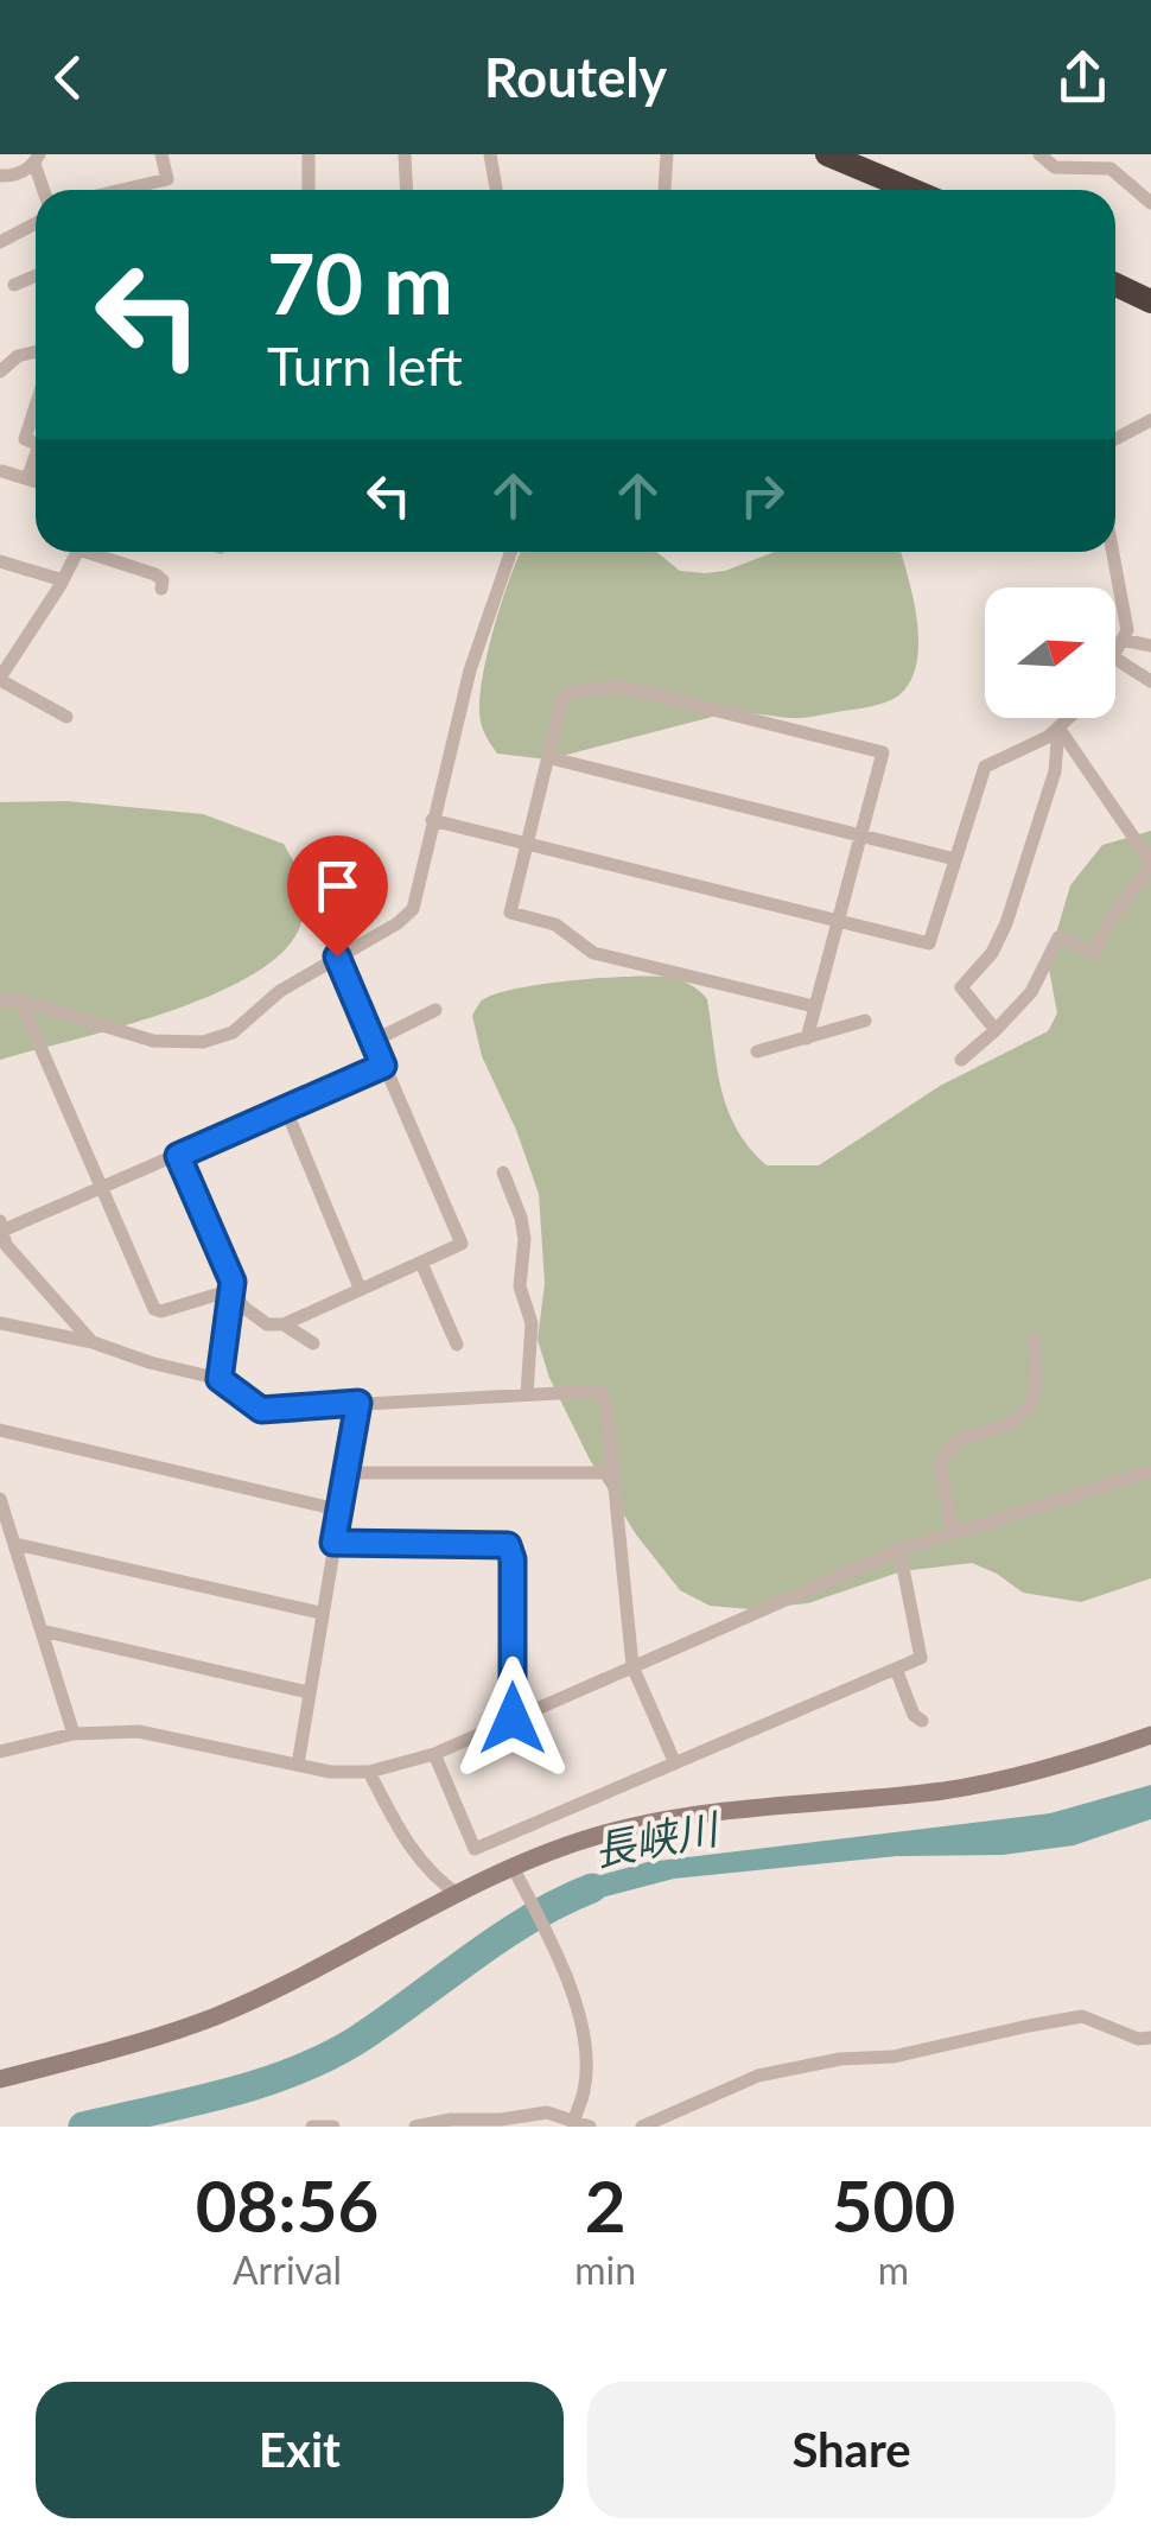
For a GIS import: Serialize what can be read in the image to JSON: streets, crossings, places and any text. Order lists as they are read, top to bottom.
{
  "water": ["長峡川"],
  "north": "right",
  "page": {
    "header": "Routely",
    "turn": ["70 m", "Turn left"],
    "eta": [
      "08:56",
      "Arrival",
      "2",
      "min",
      "500",
      "m"
    ],
    "buttons": ["Exit", "Share"]
  }
}
